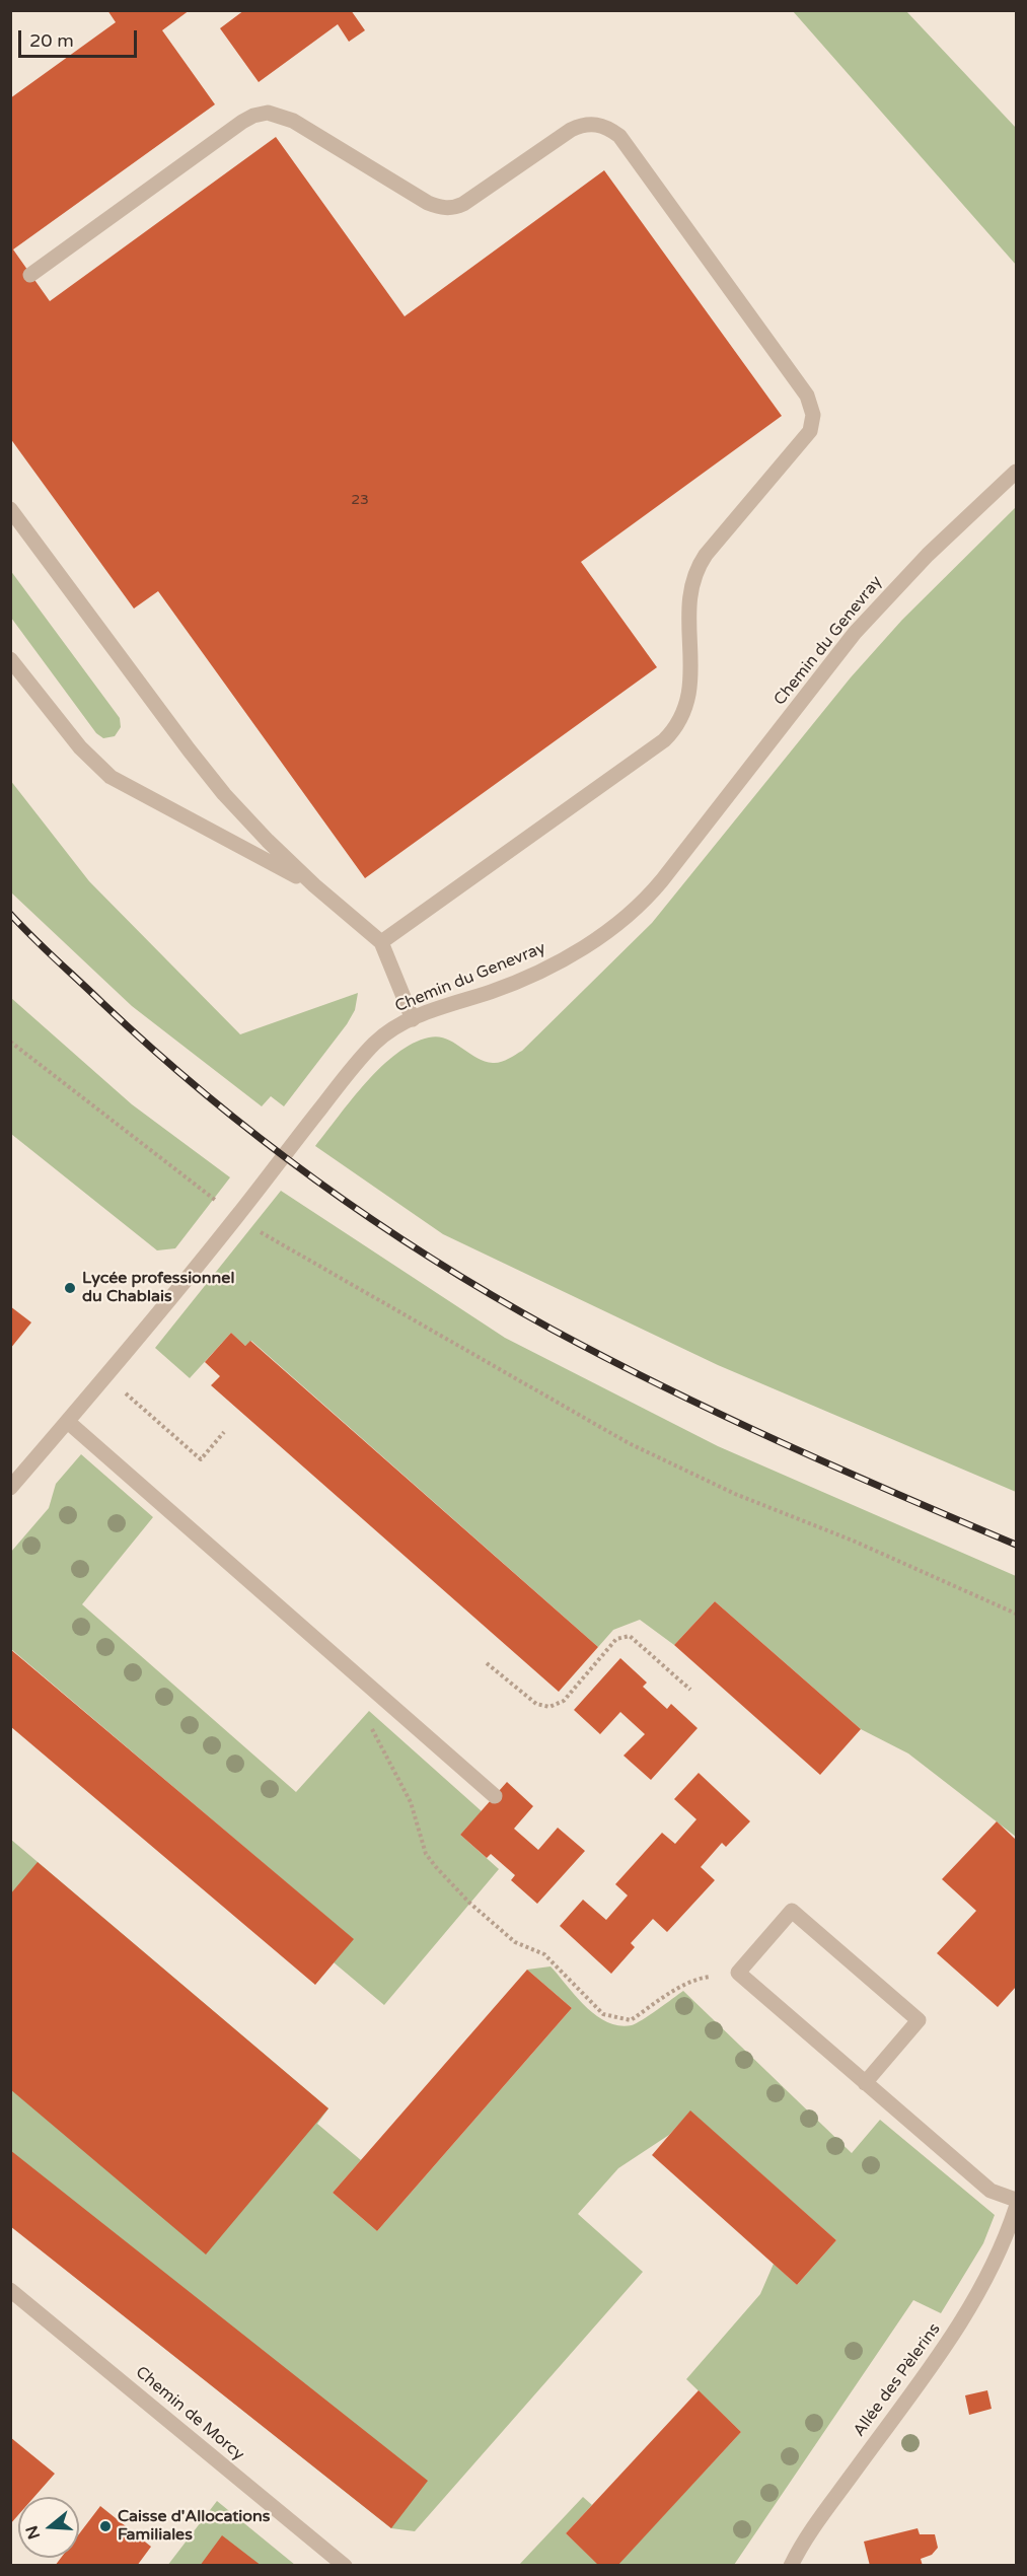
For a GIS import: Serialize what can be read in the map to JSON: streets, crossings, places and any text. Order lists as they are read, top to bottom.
{
  "streets": {
    "street": ["Chemin du Genevray", "Allée des Pèlerins", "Chemin de Morcy"]
  },
  "places": ["Lycée professionnel du Chablais", "Caisse d'Allocations Familiales"],
  "house_numbers": ["23"],
  "scale_bar": "20 m",
  "north": "left"
}
